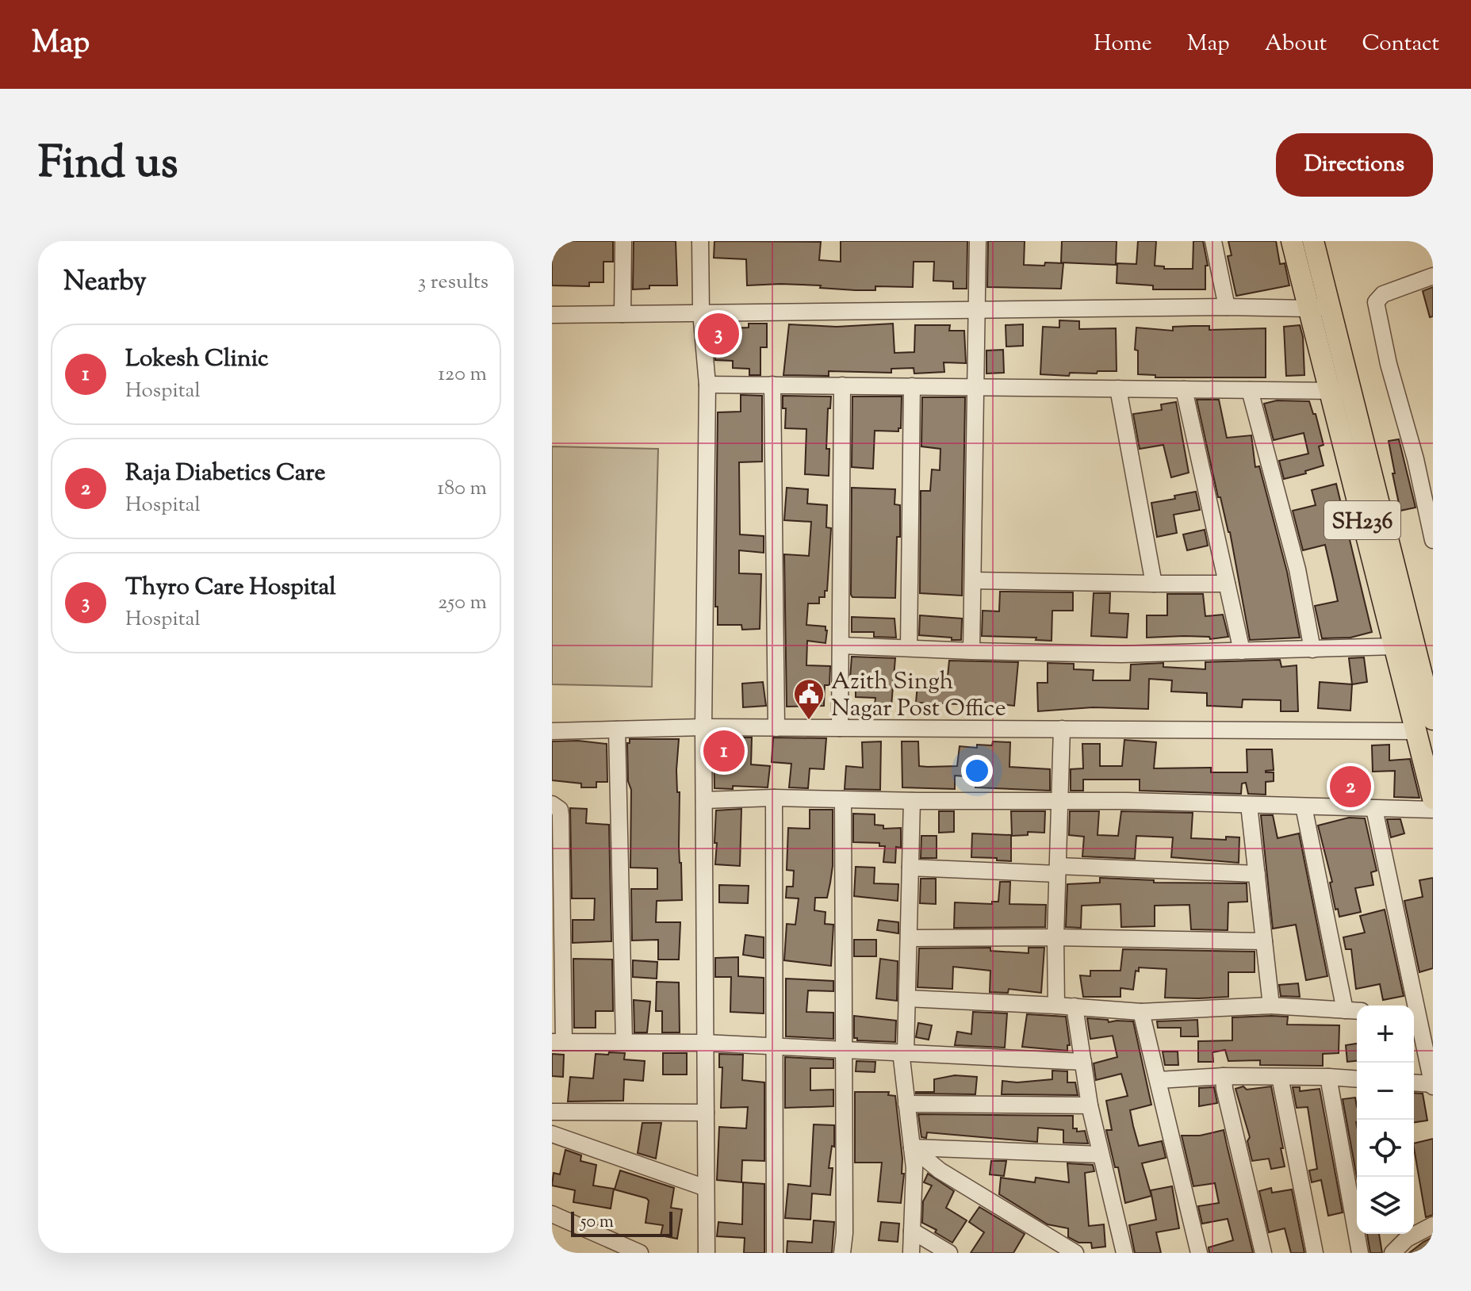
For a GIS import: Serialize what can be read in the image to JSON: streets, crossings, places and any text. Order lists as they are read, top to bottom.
{
  "streets": {
    "main road": ["SH236"]
  },
  "places": {
    "public building": ["Azith Singh Nagar Post Office"]
  },
  "scale_bar": "50 m",
  "page": {
    "header": "Map",
    "nav": [
      "Home",
      "Map",
      "About",
      "Contact"
    ],
    "title": "Find us",
    "buttons": "Directions",
    "heading": ["Nearby", "3 results"],
    "pins": ["3", "1", "2"],
    "list": [
      {
        "mark": "1",
        "name": "Lokesh Clinic",
        "note": "Hospital",
        "value": "120 m"
      },
      {
        "mark": "2",
        "name": "Raja Diabetics Care",
        "note": "Hospital",
        "value": "180 m"
      },
      {
        "mark": "3",
        "name": "Thyro Care Hospital",
        "note": "Hospital",
        "value": "250 m"
      }
    ],
    "map_buttons": ["+", "−"],
    "scale": "50 m"
  }
}
